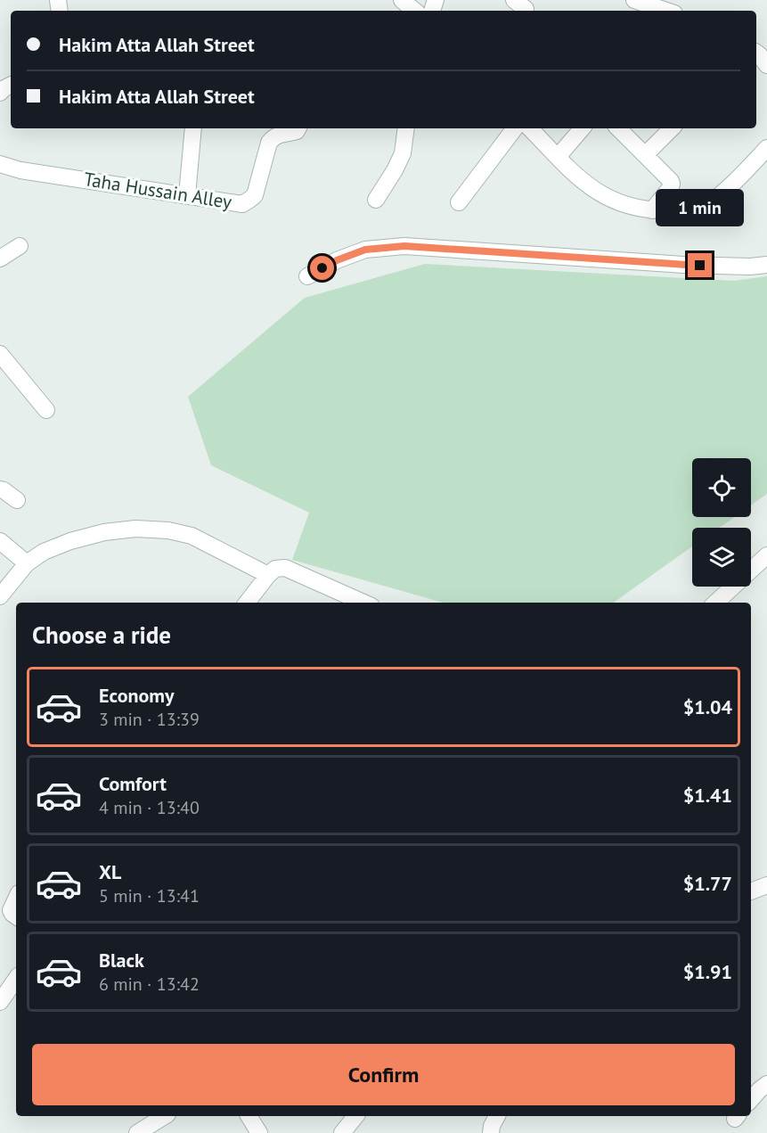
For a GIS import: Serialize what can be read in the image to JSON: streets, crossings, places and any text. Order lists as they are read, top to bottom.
{
  "streets": {
    "street": ["Taha Hussain Alley"]
  },
  "page": {
    "banner": ["Hakim Atta Allah Street", "Hakim Atta Allah Street"],
    "bubble": "1 min",
    "heading": "Choose a ride",
    "list": [
      {
        "name": "Economy",
        "note": "3 min · 13:39",
        "value": "$1.04"
      },
      {
        "name": "Comfort",
        "note": "4 min · 13:40",
        "value": "$1.41"
      },
      {
        "name": "XL",
        "note": "5 min · 13:41",
        "value": "$1.77"
      },
      {
        "name": "Black",
        "note": "6 min · 13:42",
        "value": "$1.91"
      }
    ],
    "buttons": "Confirm"
  }
}
